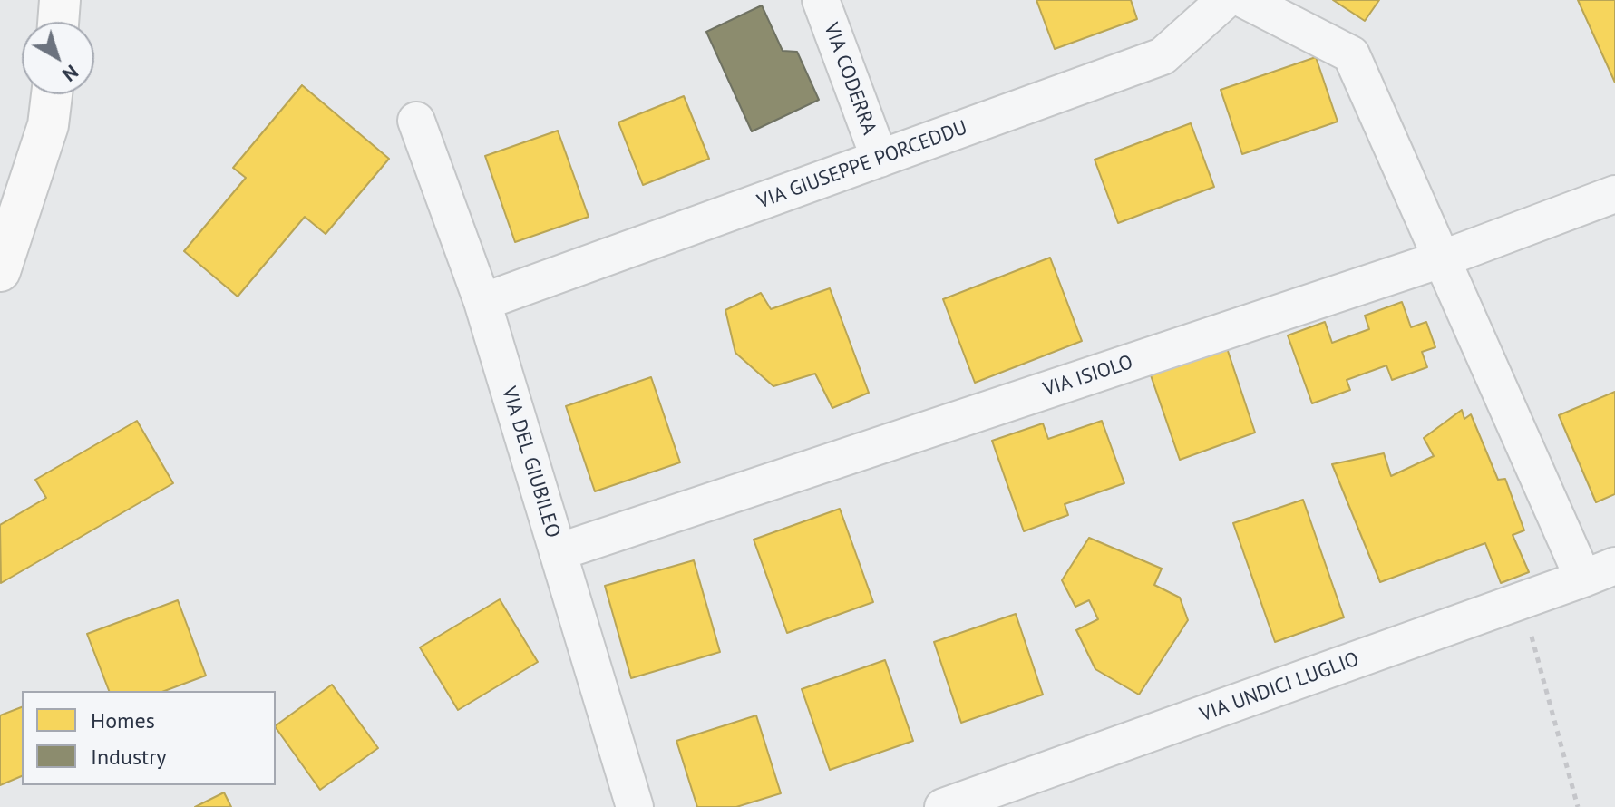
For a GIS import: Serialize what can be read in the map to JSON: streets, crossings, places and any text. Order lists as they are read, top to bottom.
{
  "streets": {
    "street": [
      "VIA CODERRA",
      "VIA GIUSEPPE PORCEDDU",
      "VIA ISIOLO",
      "VIA DEL GIUBILEO",
      "VIA UNDICI LUGLIO"
    ]
  },
  "crossings": [
    ["VIA CODERRA", "VIA GIUSEPPE PORCEDDU"],
    ["VIA GIUSEPPE PORCEDDU", "VIA DEL GIUBILEO"],
    ["VIA ISIOLO", "VIA DEL GIUBILEO"]
  ],
  "legend": ["Homes", "Industry"],
  "north": "bottom right"
}
